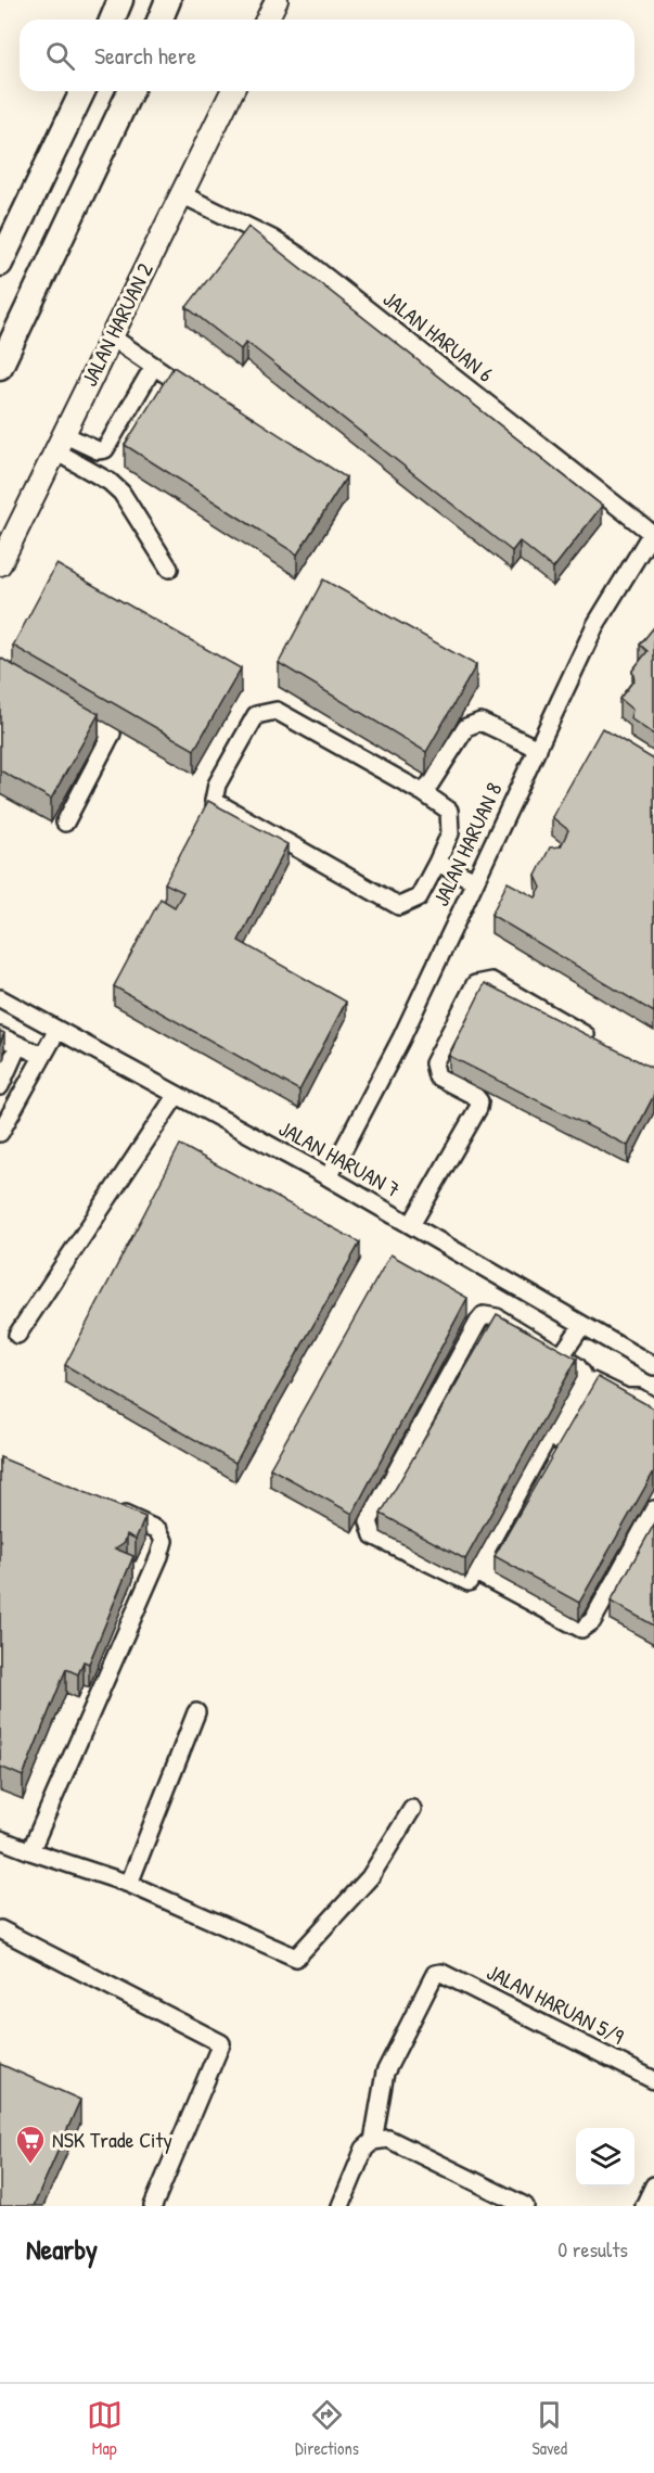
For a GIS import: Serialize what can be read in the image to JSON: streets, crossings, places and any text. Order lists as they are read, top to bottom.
{
  "streets": {
    "main road": ["JALAN HARUAN 2"],
    "street": [
      "JALAN HARUAN 6",
      "JALAN HARUAN 8",
      "JALAN HARUAN 7",
      "JALAN HARUAN 5/9"
    ]
  },
  "crossings": [
    ["JALAN HARUAN 2", "JALAN HARUAN 6"],
    ["JALAN HARUAN 6", "JALAN HARUAN 8"],
    ["JALAN HARUAN 8", "JALAN HARUAN 7"]
  ],
  "places": {
    "supermarket": ["NSK Trade City"]
  },
  "page": {
    "search": "Search here",
    "heading": ["Nearby", "0 results"],
    "nav": ["Map", "Directions", "Saved"]
  }
}
